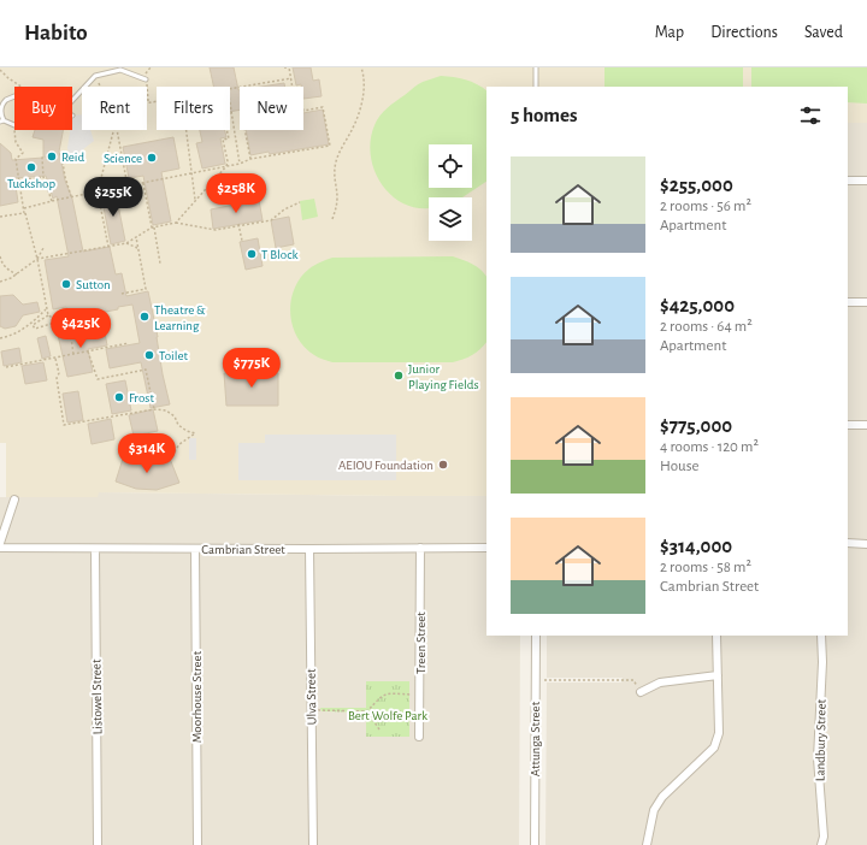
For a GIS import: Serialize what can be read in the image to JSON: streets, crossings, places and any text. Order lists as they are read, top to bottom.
{
  "streets": {
    "street": [
      "Cambrian Street",
      "Treen Street",
      "Listowel Street",
      "Moorhouse Street",
      "Ulva Street",
      "Attunga Street",
      "Landbury Street"
    ]
  },
  "crossings": [
    ["Cambrian Street", "Treen Street"],
    ["Cambrian Street", "Listowel Street"],
    ["Cambrian Street", "Moorhouse Street"],
    ["Cambrian Street", "Ulva Street"]
  ],
  "parks": ["Bert Wolfe Park"],
  "places": [
    "Reid",
    "Science",
    "Tuckshop",
    "T Block",
    "Sutton",
    "Theatre & Learning",
    "Toilet",
    "Junior Playing Fields",
    "Frost",
    "AEIOU Foundation"
  ],
  "page": {
    "header": "Habito",
    "nav": ["Map", "Directions", "Saved"],
    "chip": [
      "Buy",
      "Rent",
      "Filters",
      "New"
    ],
    "heading": "5 homes",
    "list": [
      {
        "name": "$255,000",
        "note": "2 rooms · 56 m² · Apartment"
      },
      {
        "name": "$425,000",
        "note": "2 rooms · 64 m² · Apartment"
      },
      {
        "name": "$775,000",
        "note": "4 rooms · 120 m² · House"
      },
      {
        "name": "$314,000",
        "note": "2 rooms · 58 m² · Cambrian Street"
      }
    ],
    "price": [
      "$258K",
      "$255K",
      "$425K",
      "$775K",
      "$314K"
    ]
  }
}
